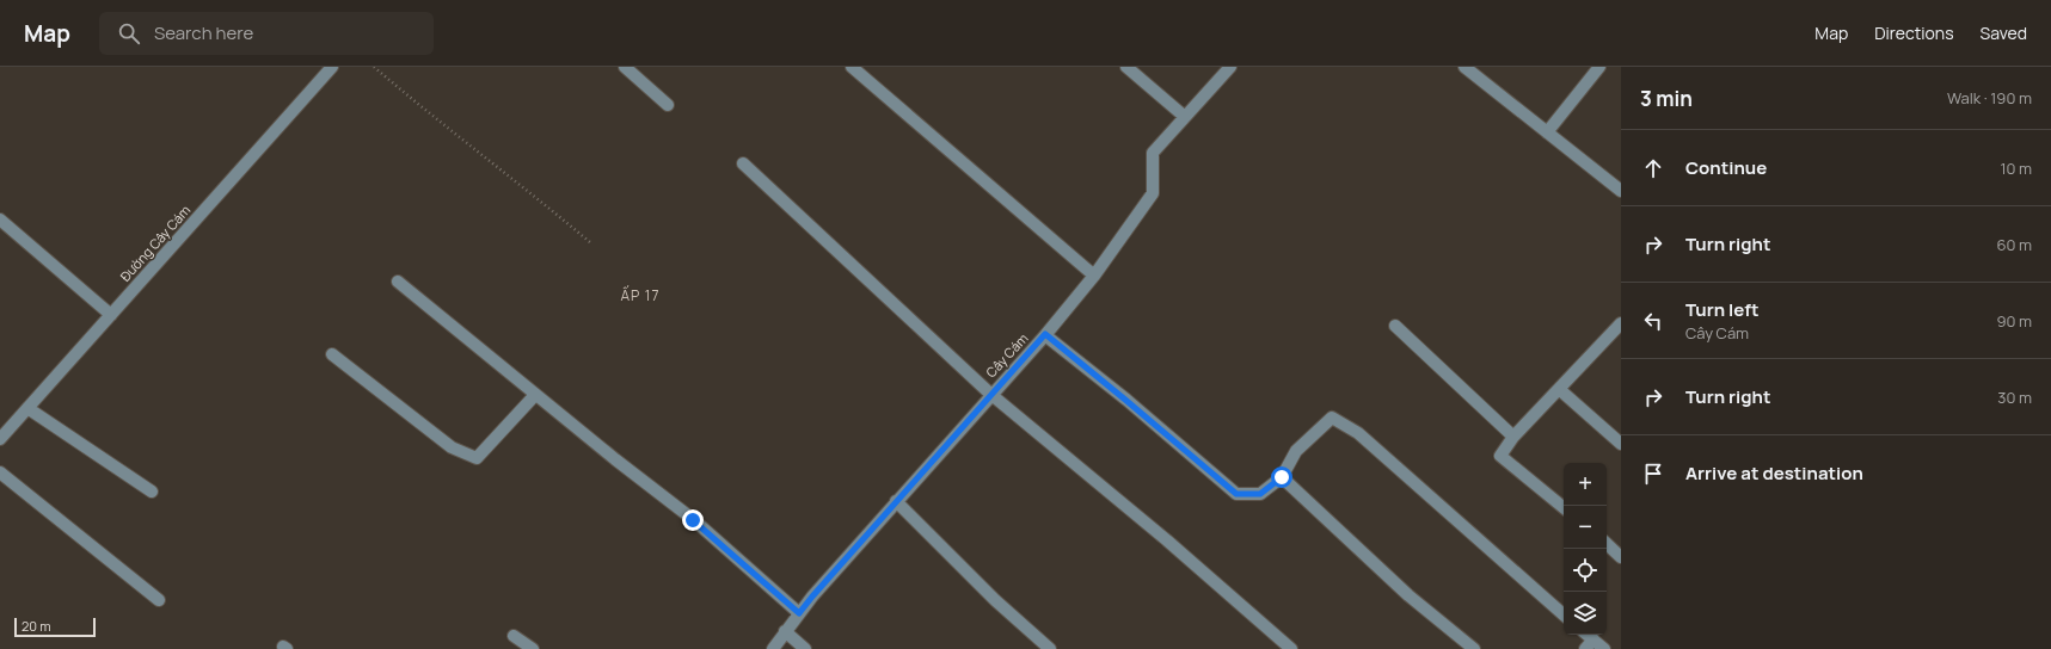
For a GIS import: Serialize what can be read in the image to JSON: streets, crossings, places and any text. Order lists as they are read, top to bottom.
{
  "streets": {
    "street": ["Đường Cây Cám", "Cây Cám"]
  },
  "districts": ["ẤP 17"],
  "scale_bar": "20 m",
  "page": {
    "header": "Map",
    "search": "Search here",
    "nav": ["Map", "Directions", "Saved"],
    "heading": ["3 min", "Walk · 190 m"],
    "list": [
      ["Continue", "10 m"],
      ["Turn right", "60 m"],
      ["Turn left", "Cây Cám", "90 m"],
      ["Turn right", "30 m"],
      "Arrive at destination"
    ],
    "map_buttons": ["+", "−"],
    "scale": "20 m"
  }
}
